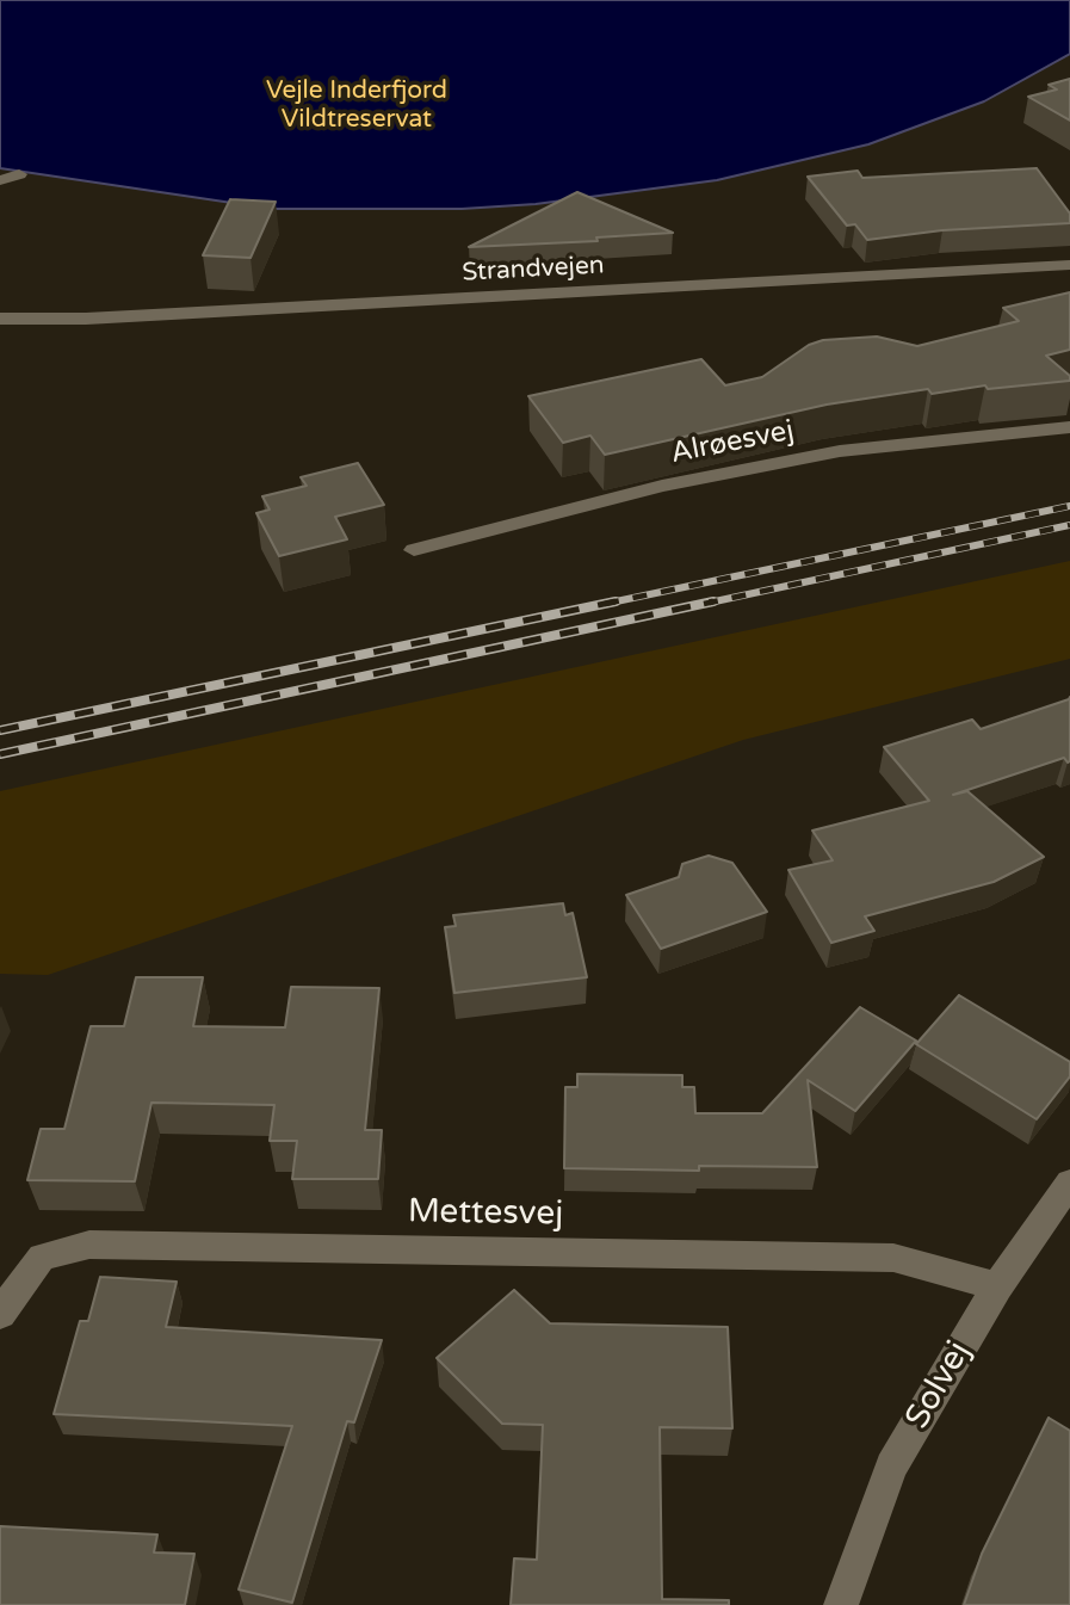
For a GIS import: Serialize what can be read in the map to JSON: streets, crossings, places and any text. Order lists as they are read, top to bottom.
{
  "streets": {
    "street": [
      "Strandvejen",
      "Alrøesvej",
      "Mettesvej",
      "Solvej"
    ]
  },
  "crossings": [
    ["Mettesvej", "Solvej"]
  ],
  "parks": ["Vejle Inderfjord Vildtreservat"]
}
